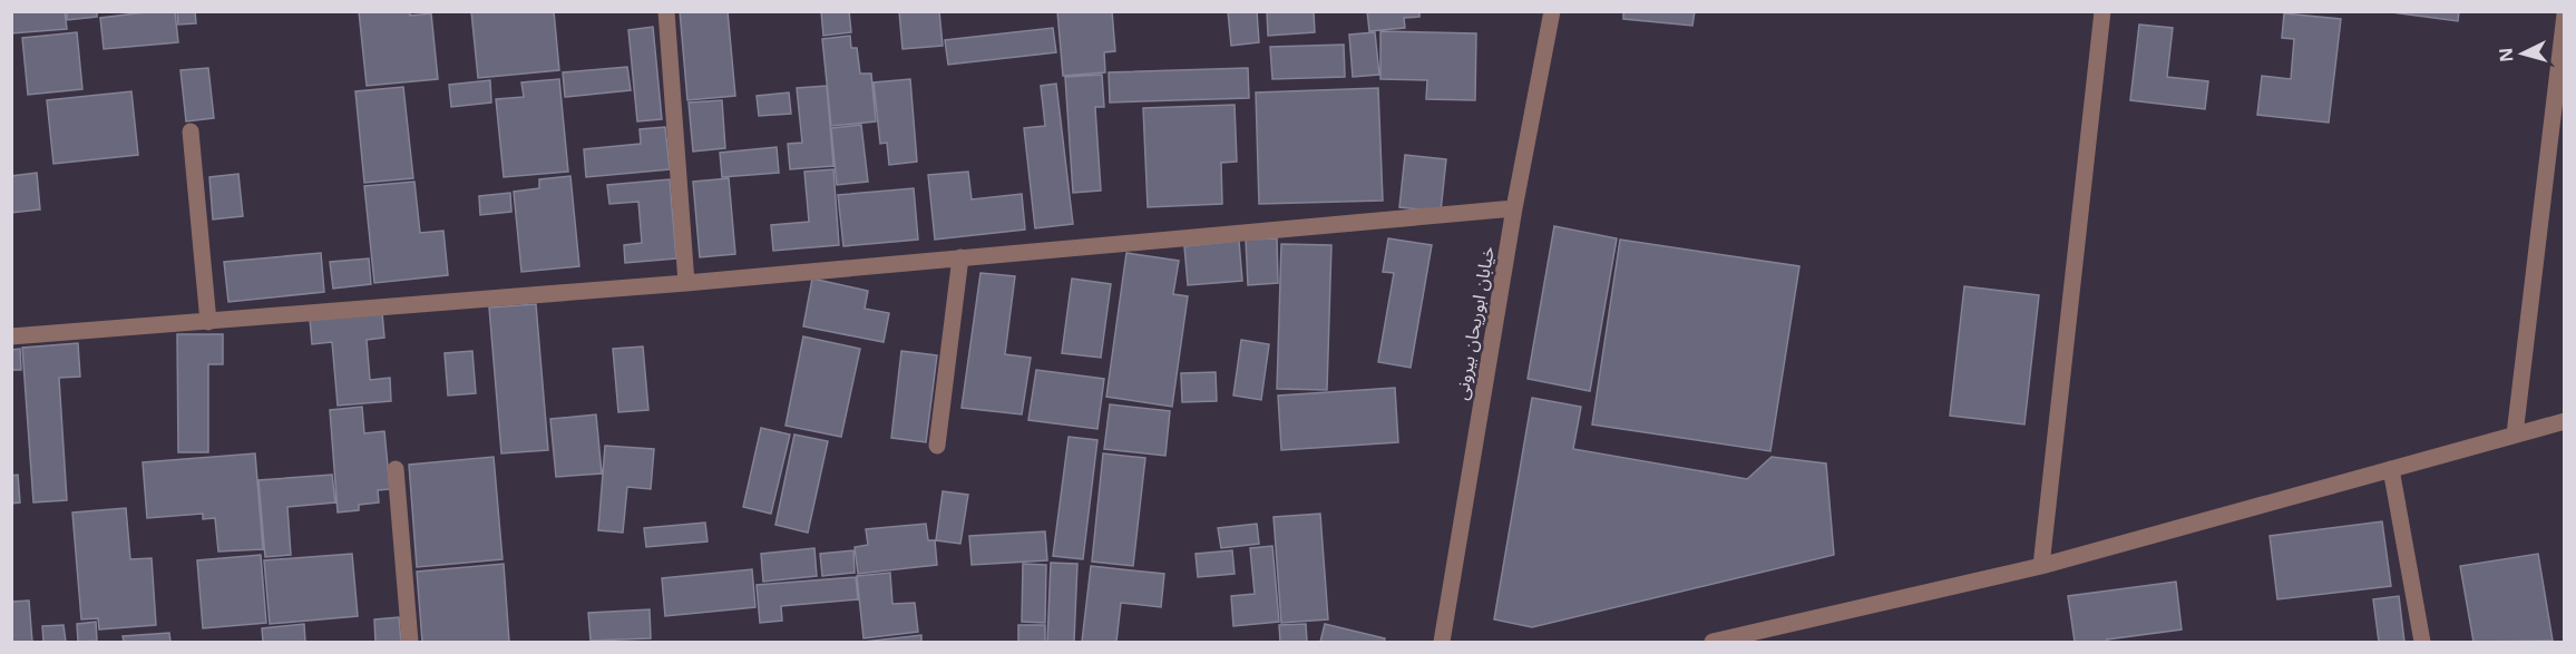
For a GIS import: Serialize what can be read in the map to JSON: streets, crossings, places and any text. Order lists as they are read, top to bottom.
{
  "streets": {
    "street": ["خیابان ابوریحان بیرونی"]
  },
  "north": "left"
}
